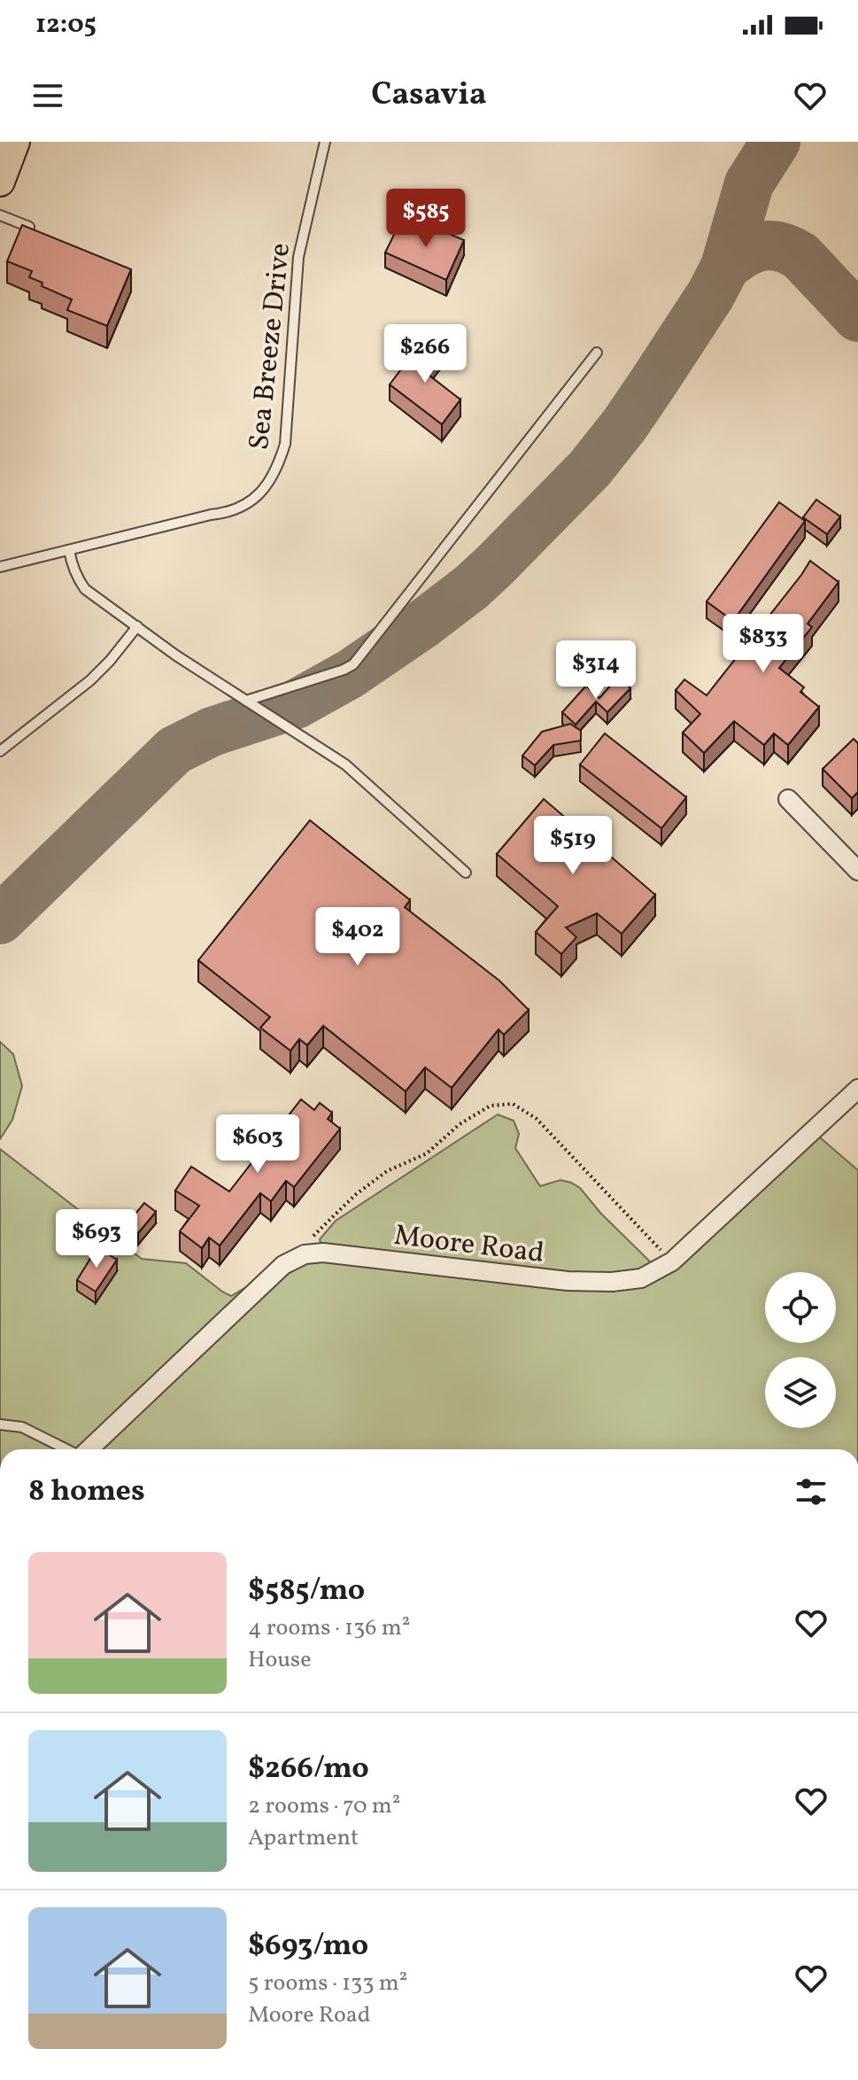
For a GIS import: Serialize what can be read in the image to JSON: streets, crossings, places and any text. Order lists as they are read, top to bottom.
{
  "streets": {
    "street": ["Moore Road"],
    "lane": ["Sea Breeze Drive"]
  },
  "page": {
    "status": "12:05",
    "header": "Casavia",
    "price": [
      "$585",
      "$266",
      "$833",
      "$314",
      "$519",
      "$402",
      "$603",
      "$693"
    ],
    "heading": "8 homes",
    "list": [
      {
        "name": "$585/mo",
        "note": "4 rooms · 136 m² · House"
      },
      {
        "name": "$266/mo",
        "note": "2 rooms · 70 m² · Apartment"
      },
      {
        "name": "$693/mo",
        "note": "5 rooms · 133 m² · Moore Road"
      }
    ]
  }
}
